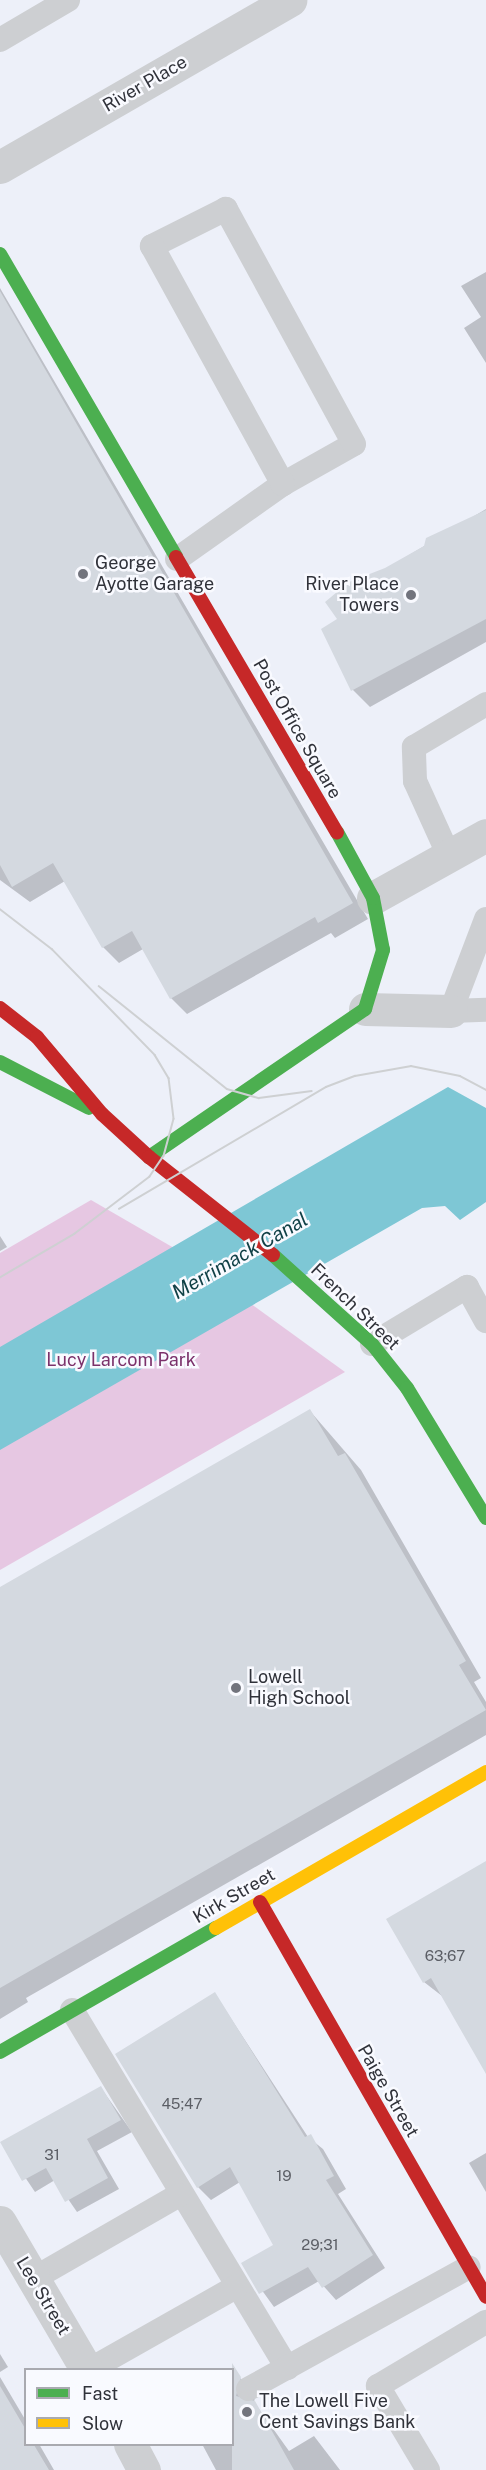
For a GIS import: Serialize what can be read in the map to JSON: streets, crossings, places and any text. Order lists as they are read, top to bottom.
{
  "streets": {
    "street": [
      "River Place",
      "Post Office Square",
      "French Street",
      "Kirk Street",
      "Paige Street",
      "Lee Street"
    ]
  },
  "crossings": [
    ["Kirk Street", "Paige Street"]
  ],
  "water": ["Merrimack Canal"],
  "parks": ["Lucy Larcom Park"],
  "places": [
    "George Ayotte Garage",
    "River Place Towers",
    "Lowell High School",
    "The Lowell Five Cent Savings Bank"
  ],
  "house_numbers": [
    "63;67",
    "45;47",
    "31",
    "19",
    "29;31"
  ],
  "legend": ["Fast", "Slow"]
}
